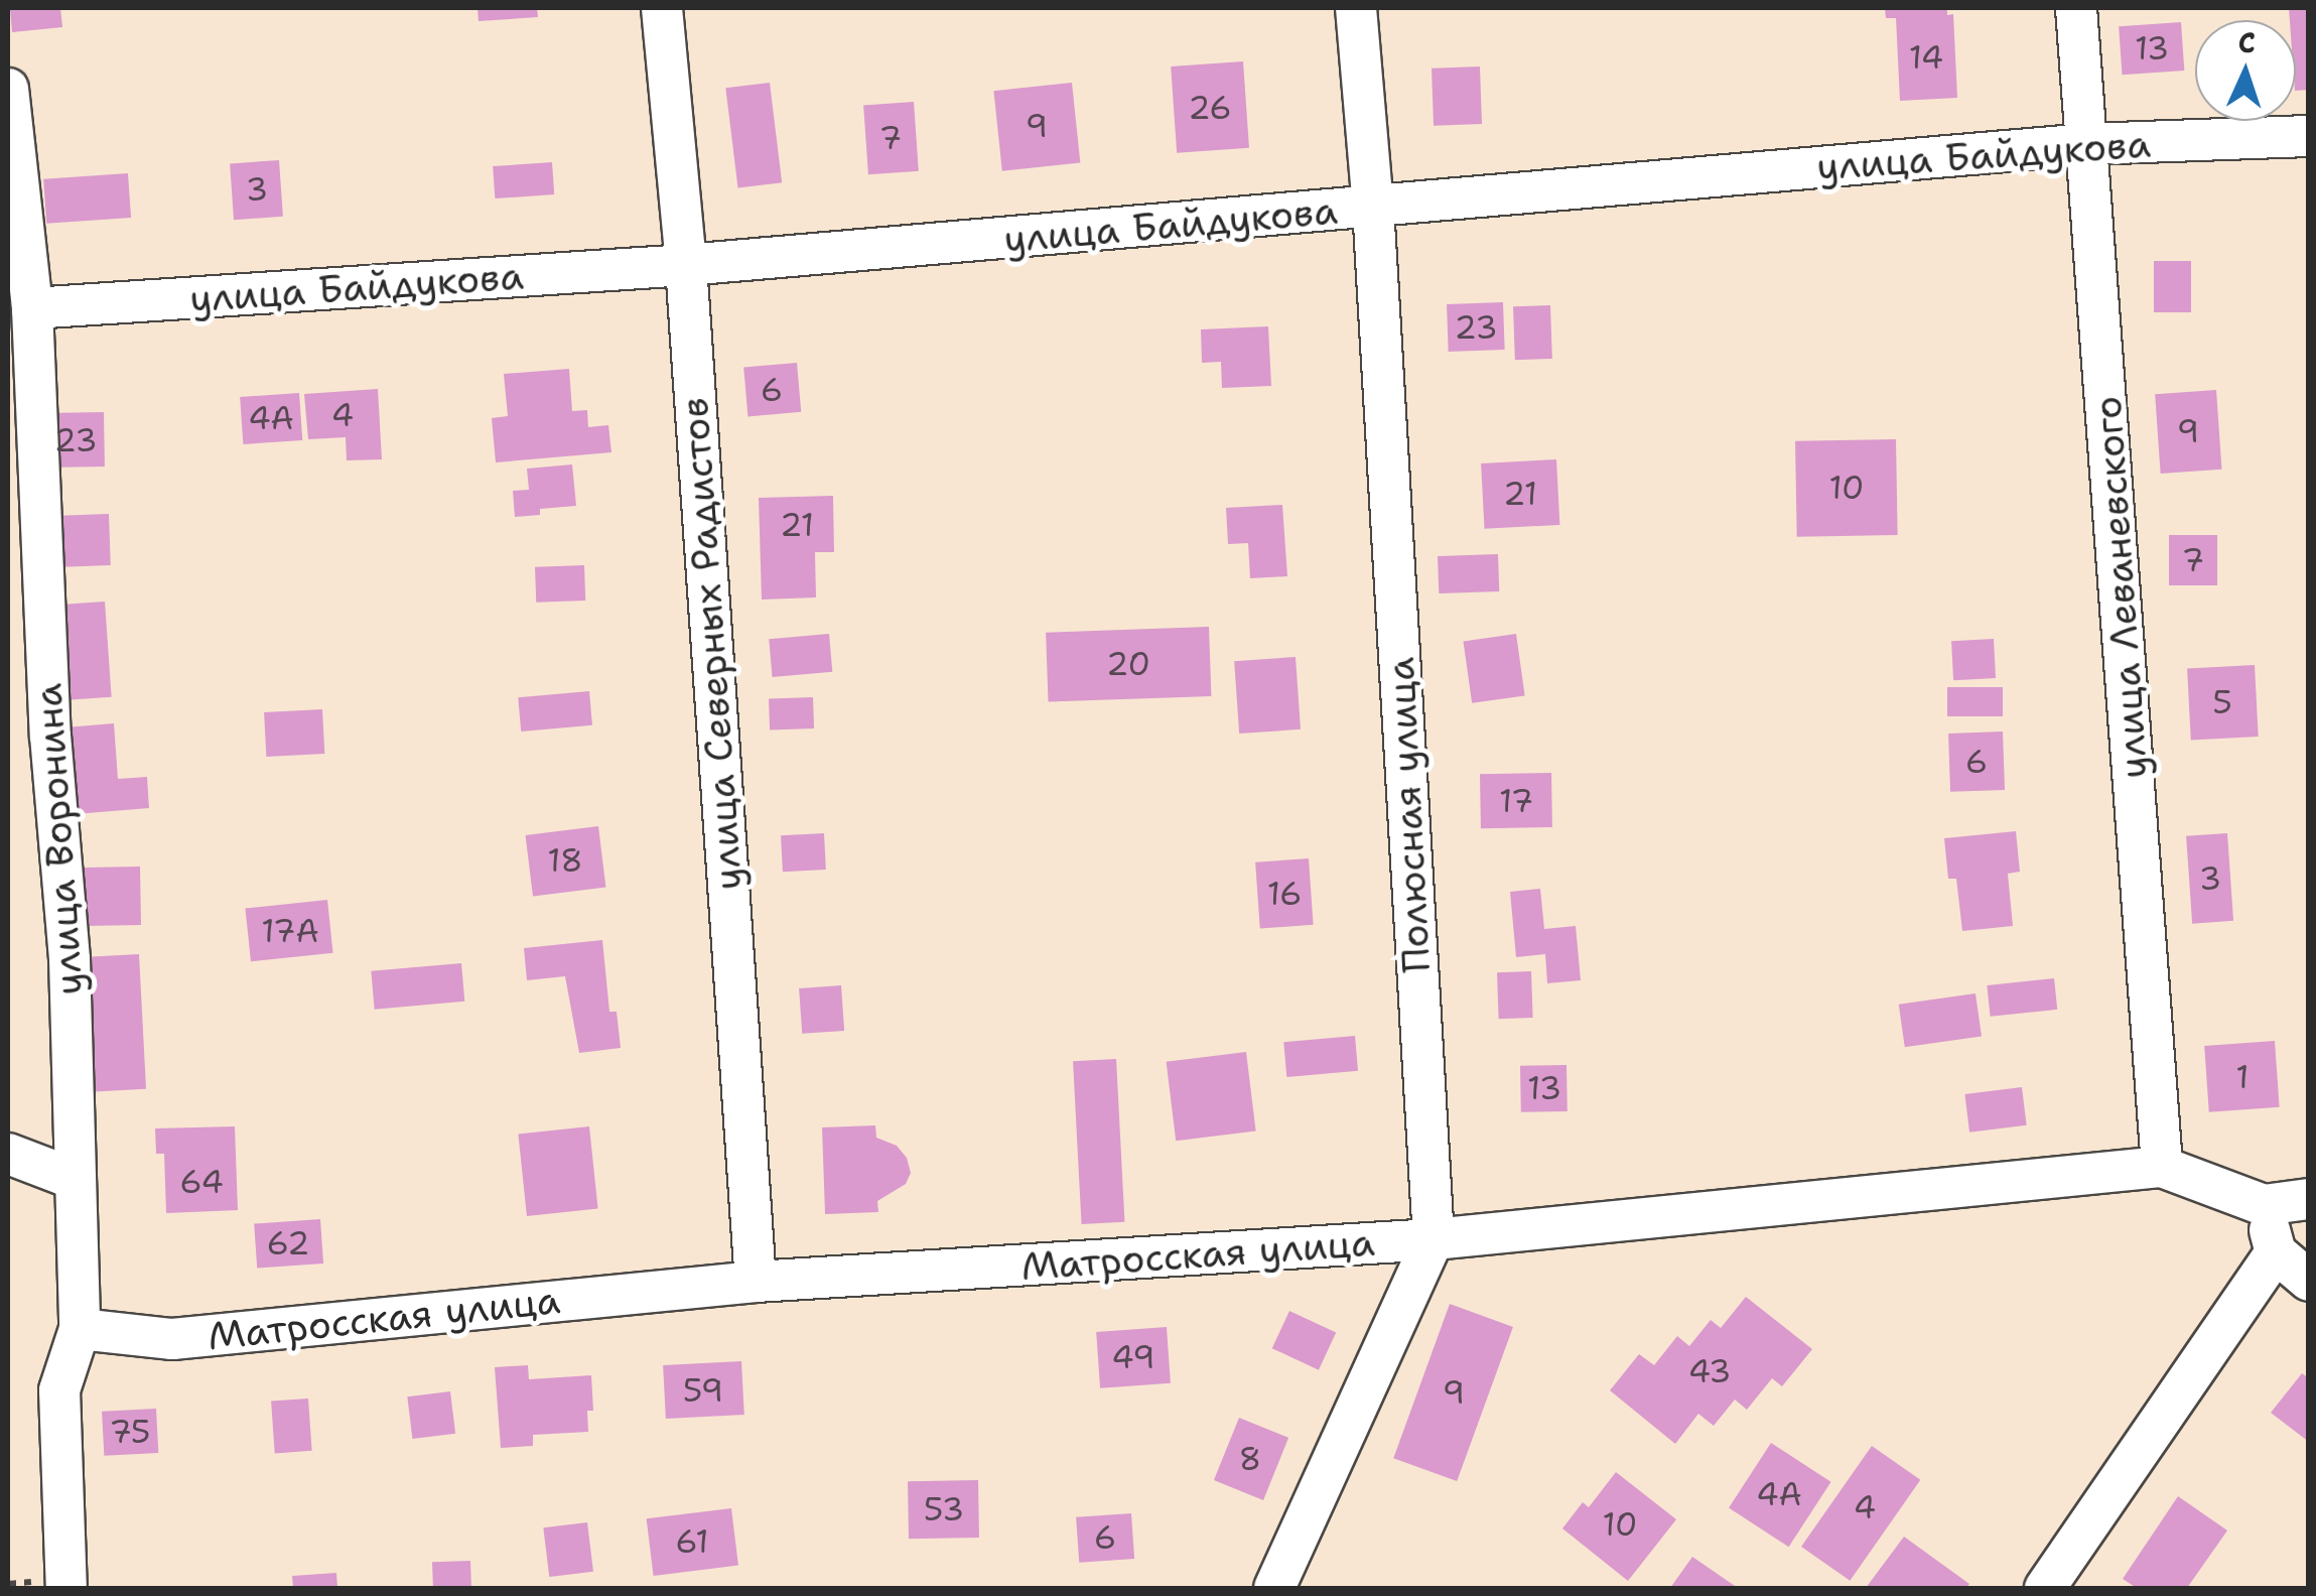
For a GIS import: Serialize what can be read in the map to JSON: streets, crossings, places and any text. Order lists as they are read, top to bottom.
{
  "streets": {
    "street": [
      "улица Байдукова",
      "улица Леваневского",
      "улица Северных Радистов",
      "Полюсная улица",
      "улица Воронина",
      "Матросская улица"
    ]
  },
  "crossings": [
    ["улица Байдукова", "улица Леваневского"],
    ["улица Байдукова", "улица Северных Радистов"],
    ["улица Байдукова", "Полюсная улица"],
    ["улица Байдукова", "улица Воронина"],
    ["улица Леваневского", "Матросская улица"],
    ["улица Северных Радистов", "Матросская улица"],
    ["Полюсная улица", "Матросская улица"],
    ["улица Воронина", "Матросская улица"]
  ],
  "house_numbers": [
    "13",
    "14",
    "26",
    "9",
    "7",
    "3",
    "23",
    "6",
    "4",
    "4А",
    "9",
    "23",
    "10",
    "21",
    "21",
    "7",
    "20",
    "5",
    "6",
    "17",
    "18",
    "3",
    "16",
    "17А",
    "1",
    "13",
    "64",
    "62",
    "49",
    "43",
    "59",
    "9",
    "75",
    "8",
    "4А",
    "4",
    "53",
    "10",
    "6",
    "61"
  ],
  "north": "top"
}
